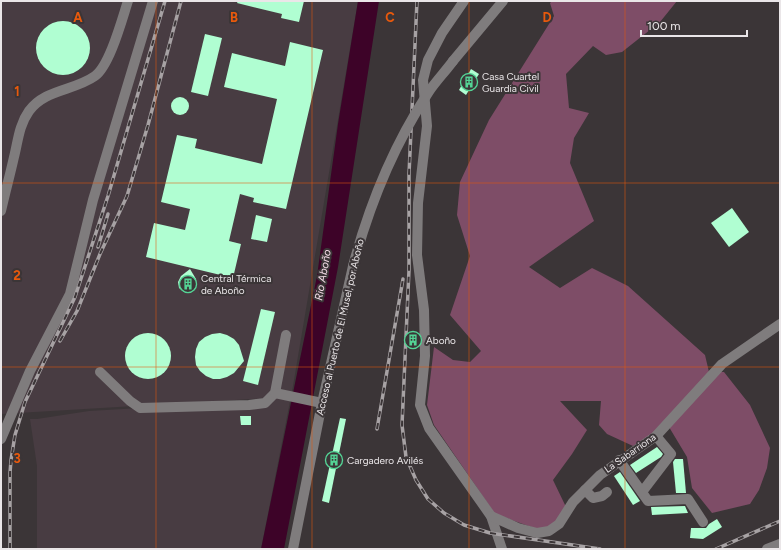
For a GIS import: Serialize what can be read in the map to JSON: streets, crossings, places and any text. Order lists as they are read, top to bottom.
{
  "streets": {
    "street": ["Acceso al Puerto de El Musel, por Aboño", "La Sabarriona"]
  },
  "water": ["Rio Aboño"],
  "places": {
    "building": [
      "Casa Cuartel Guardia Civil",
      "Central Térmica de Aboño",
      "Aboño",
      "Cargadero Avilés"
    ]
  },
  "scale_bar": "100 m",
  "grid": {
    "columns": [
      "A",
      "B",
      "C",
      "D"
    ],
    "rows": ["1", "2", "3"]
  }
}
